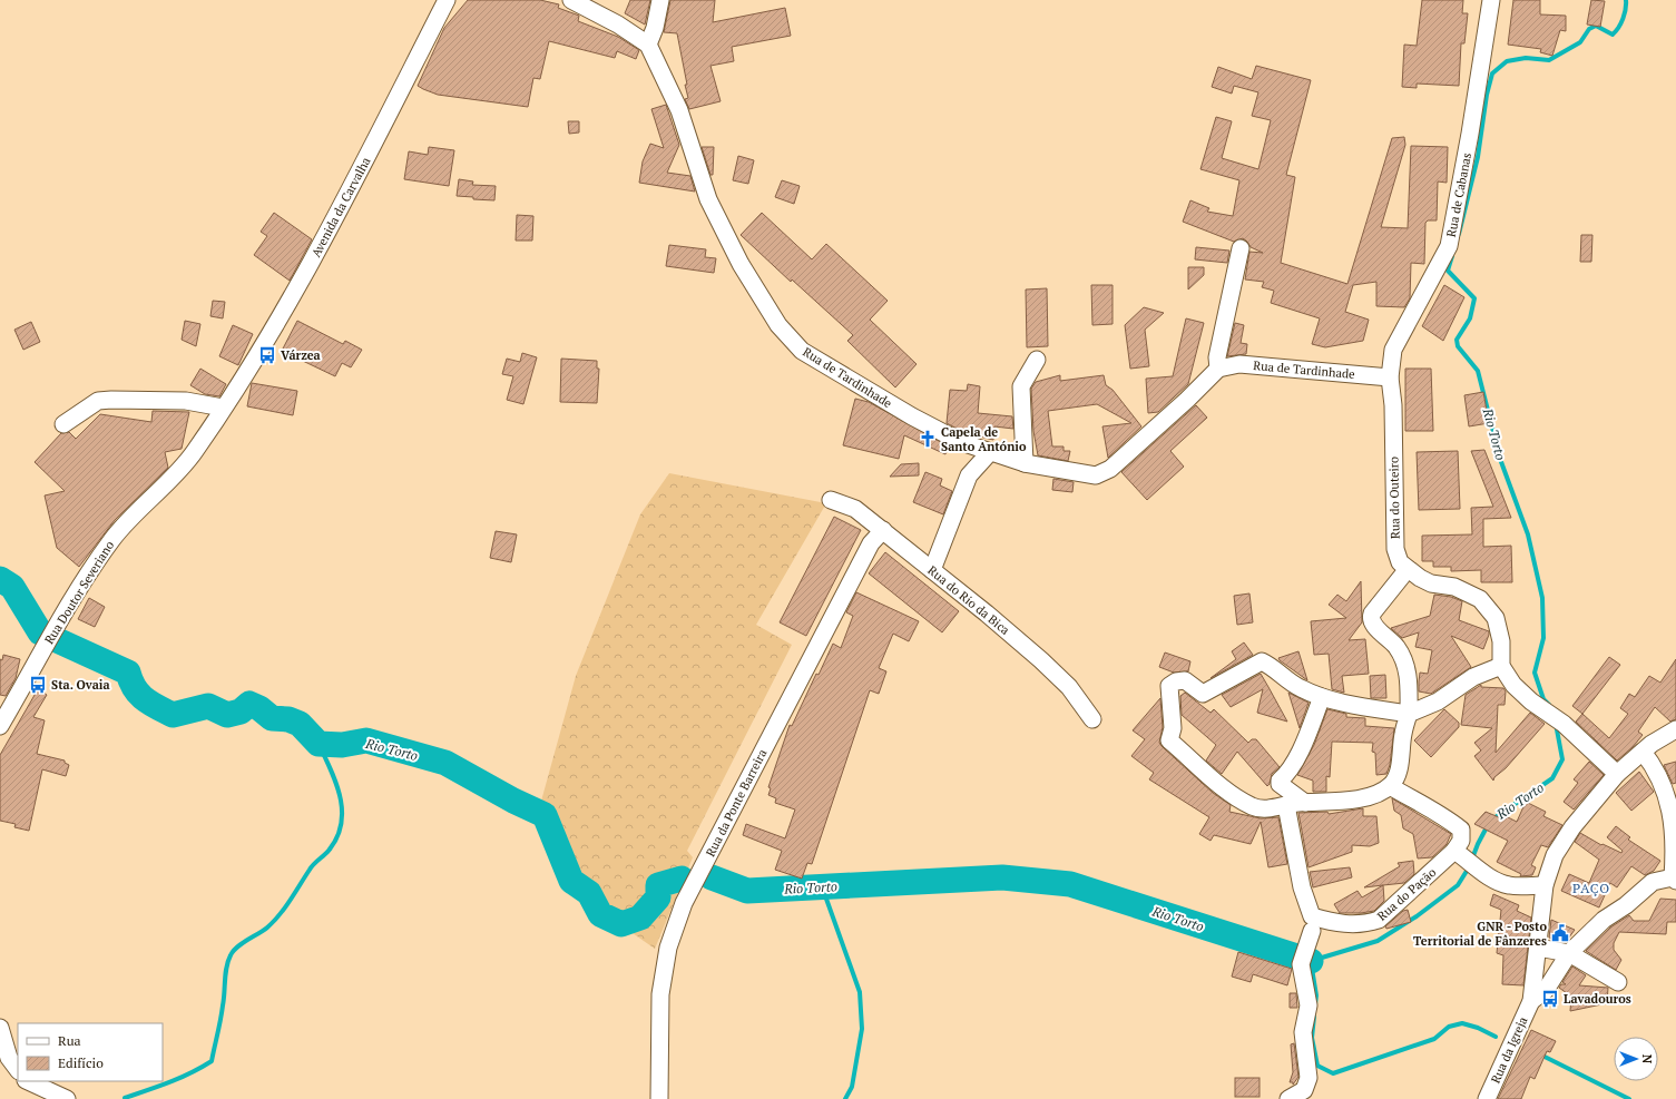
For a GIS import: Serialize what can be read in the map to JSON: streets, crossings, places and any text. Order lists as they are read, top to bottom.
{
  "streets": {
    "street": [
      "Rua de Cabanas",
      "Avenida da Carvalha",
      "Rua de Tardinhade",
      "Rua do Outeiro",
      "Rua Doutor Severiano",
      "Rua do Rio da Bica",
      "Rua da Ponte Barreira",
      "Rua do Pação",
      "Rua da Igreja"
    ]
  },
  "crossings": [
    ["Rua de Cabanas", "Rua de Tardinhade"],
    ["Rua de Cabanas", "Rua do Outeiro"],
    ["Avenida da Carvalha", "Rua Doutor Severiano"],
    ["Rua de Tardinhade", "Rua do Outeiro"],
    ["Rua do Rio da Bica", "Rua da Ponte Barreira"]
  ],
  "districts": ["PAÇO"],
  "water": ["Rio Torto"],
  "places": {
    "bus stop": ["Várzea", "Sta. Ovaia", "Lavadouros"],
    "church": ["Capela de Santo António"],
    "public building": ["GNR - Posto Territorial de Fânzeres"]
  },
  "legend": ["Rua", "Edifício"],
  "north": "right"
}
